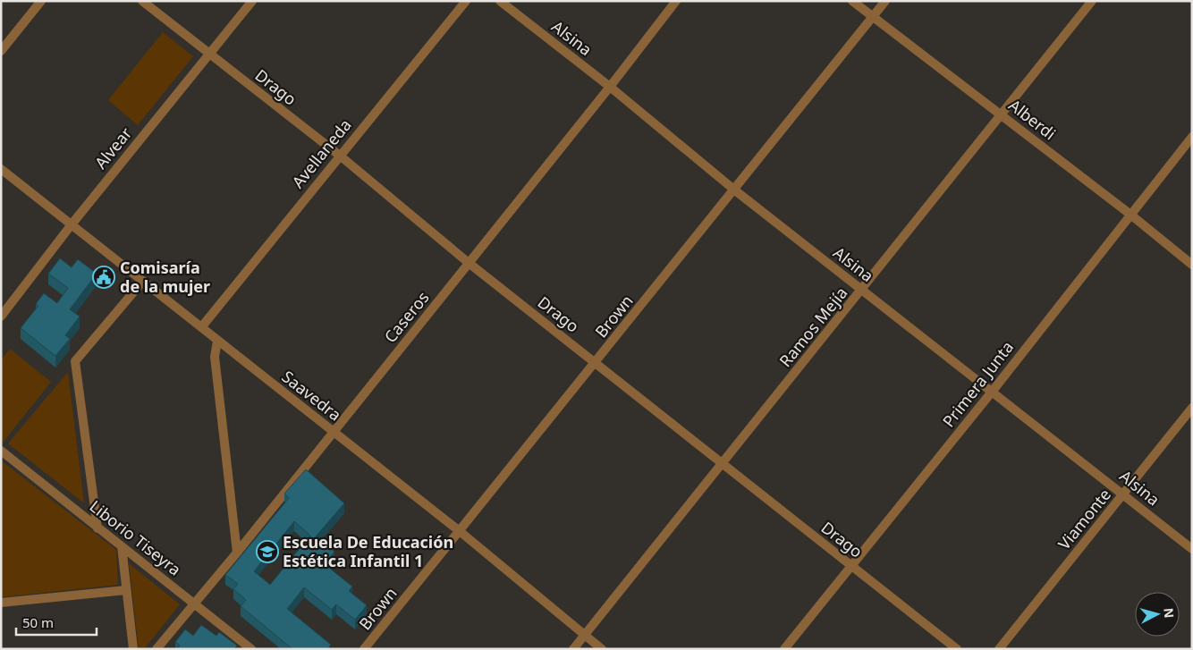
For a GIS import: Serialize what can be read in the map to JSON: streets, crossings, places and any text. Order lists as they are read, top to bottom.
{
  "streets": {
    "street": [
      "Alsina",
      "Drago",
      "Alberdi",
      "Alvear",
      "Avellaneda",
      "Brown",
      "Caseros",
      "Ramos Mejía",
      "Primera Junta",
      "Saavedra",
      "Viamonte",
      "Liborio Tiseyra"
    ]
  },
  "crossings": [
    ["Alsina", "Brown"],
    ["Alsina", "Caseros"],
    ["Alsina", "Ramos Mejía"],
    ["Alsina", "Primera Junta"],
    ["Alsina", "Viamonte"],
    ["Drago", "Alvear"],
    ["Drago", "Avellaneda"],
    ["Drago", "Brown"],
    ["Drago", "Caseros"],
    ["Drago", "Ramos Mejía"],
    ["Drago", "Primera Junta"],
    ["Alberdi", "Brown"],
    ["Alberdi", "Ramos Mejía"],
    ["Alberdi", "Primera Junta"],
    ["Alvear", "Saavedra"],
    ["Avellaneda", "Saavedra"],
    ["Brown", "Saavedra"],
    ["Caseros", "Saavedra"],
    ["Caseros", "Liborio Tiseyra"],
    ["Ramos Mejía", "Saavedra"]
  ],
  "places": {
    "public building": ["Comisaría de la mujer"],
    "school or university": ["Escuela De Educación Estética Infantil 1"]
  },
  "scale_bar": "50 m",
  "north": "right"
}
